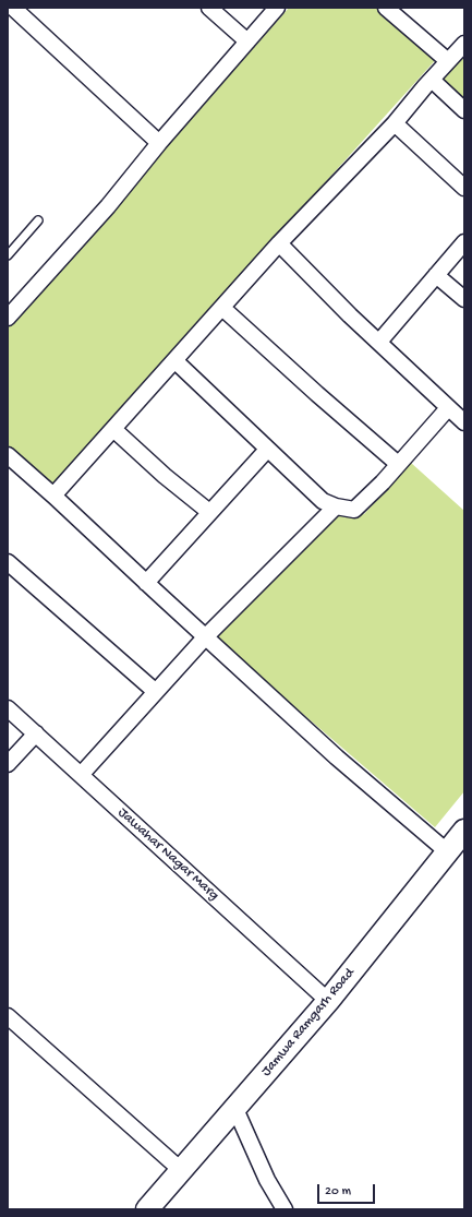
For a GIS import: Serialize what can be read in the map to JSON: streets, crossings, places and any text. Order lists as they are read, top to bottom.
{
  "streets": {
    "main road": ["Jamwa Ramgarh Road"],
    "street": ["Jawahar Nagar Marg"]
  },
  "crossings": [
    ["Jawahar Nagar Marg", "Jamwa Ramgarh Road"]
  ],
  "scale_bar": "20 m"
}
